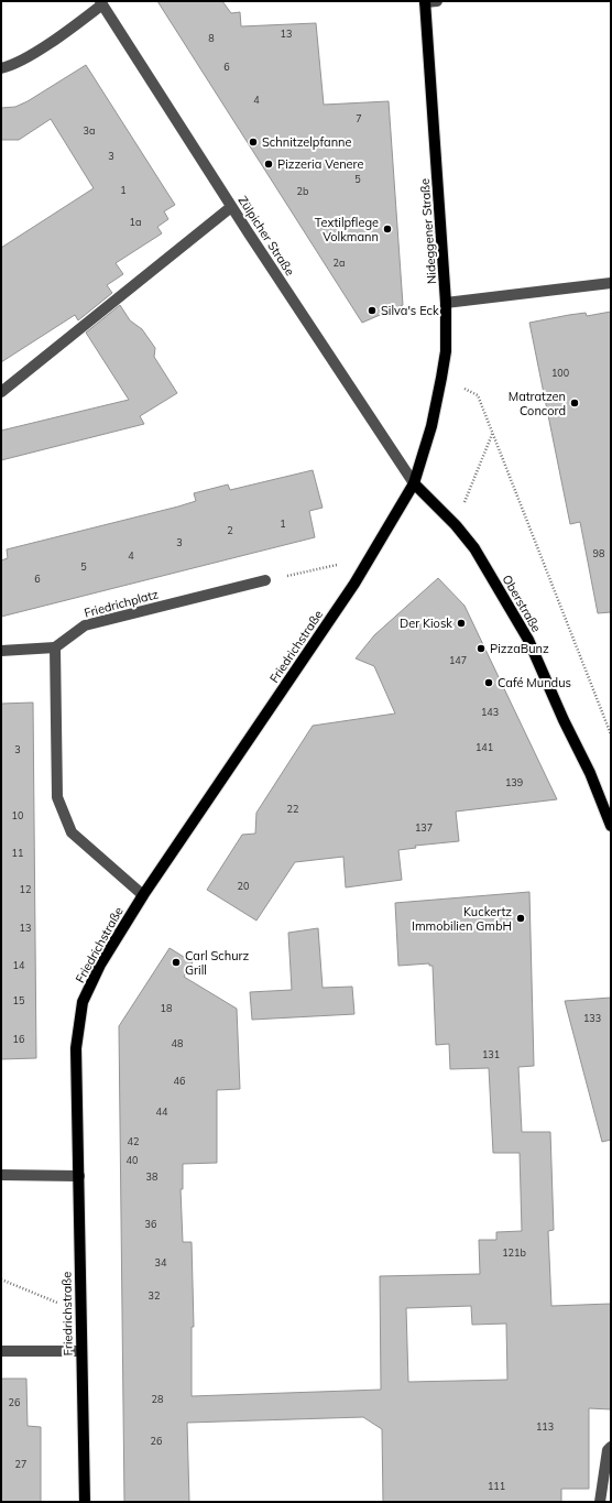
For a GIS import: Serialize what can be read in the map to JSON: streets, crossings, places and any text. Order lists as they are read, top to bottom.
{
  "streets": {
    "main road": ["Nideggener Straße", "Oberstraße", "Friedrichstraße"],
    "street": ["Zülpicher Straße", "Friedrichplatz"]
  },
  "crossings": [
    ["Nideggener Straße", "Zülpicher Straße"],
    ["Nideggener Straße", "Oberstraße"],
    ["Nideggener Straße", "Friedrichstraße"],
    ["Zülpicher Straße", "Oberstraße"],
    ["Zülpicher Straße", "Friedrichstraße"],
    ["Oberstraße", "Friedrichstraße"]
  ],
  "places": [
    "Schnitzelpfanne",
    "Pizzeria Venere",
    "Textilpflege Volkmann",
    "Silva's Eck",
    "Matratzen Concord",
    "Der Kiosk",
    "PizzaBunz",
    "Café Mundus",
    "Kuckertz Immobilien GmbH",
    "Carl Schurz Grill"
  ],
  "house_numbers": [
    "13",
    "8",
    "6",
    "4",
    "7",
    "3a",
    "3",
    "5",
    "1",
    "2b",
    "1a",
    "2a",
    "100",
    "1",
    "2",
    "3",
    "98",
    "4",
    "5",
    "6",
    "147",
    "143",
    "141",
    "3",
    "139",
    "22",
    "10",
    "137",
    "11",
    "20",
    "12",
    "13",
    "14",
    "15",
    "18",
    "133",
    "16",
    "48",
    "131",
    "46",
    "44",
    "42",
    "40",
    "38",
    "36",
    "121b",
    "34",
    "32",
    "28",
    "26",
    "113",
    "26",
    "27",
    "111"
  ]
}
